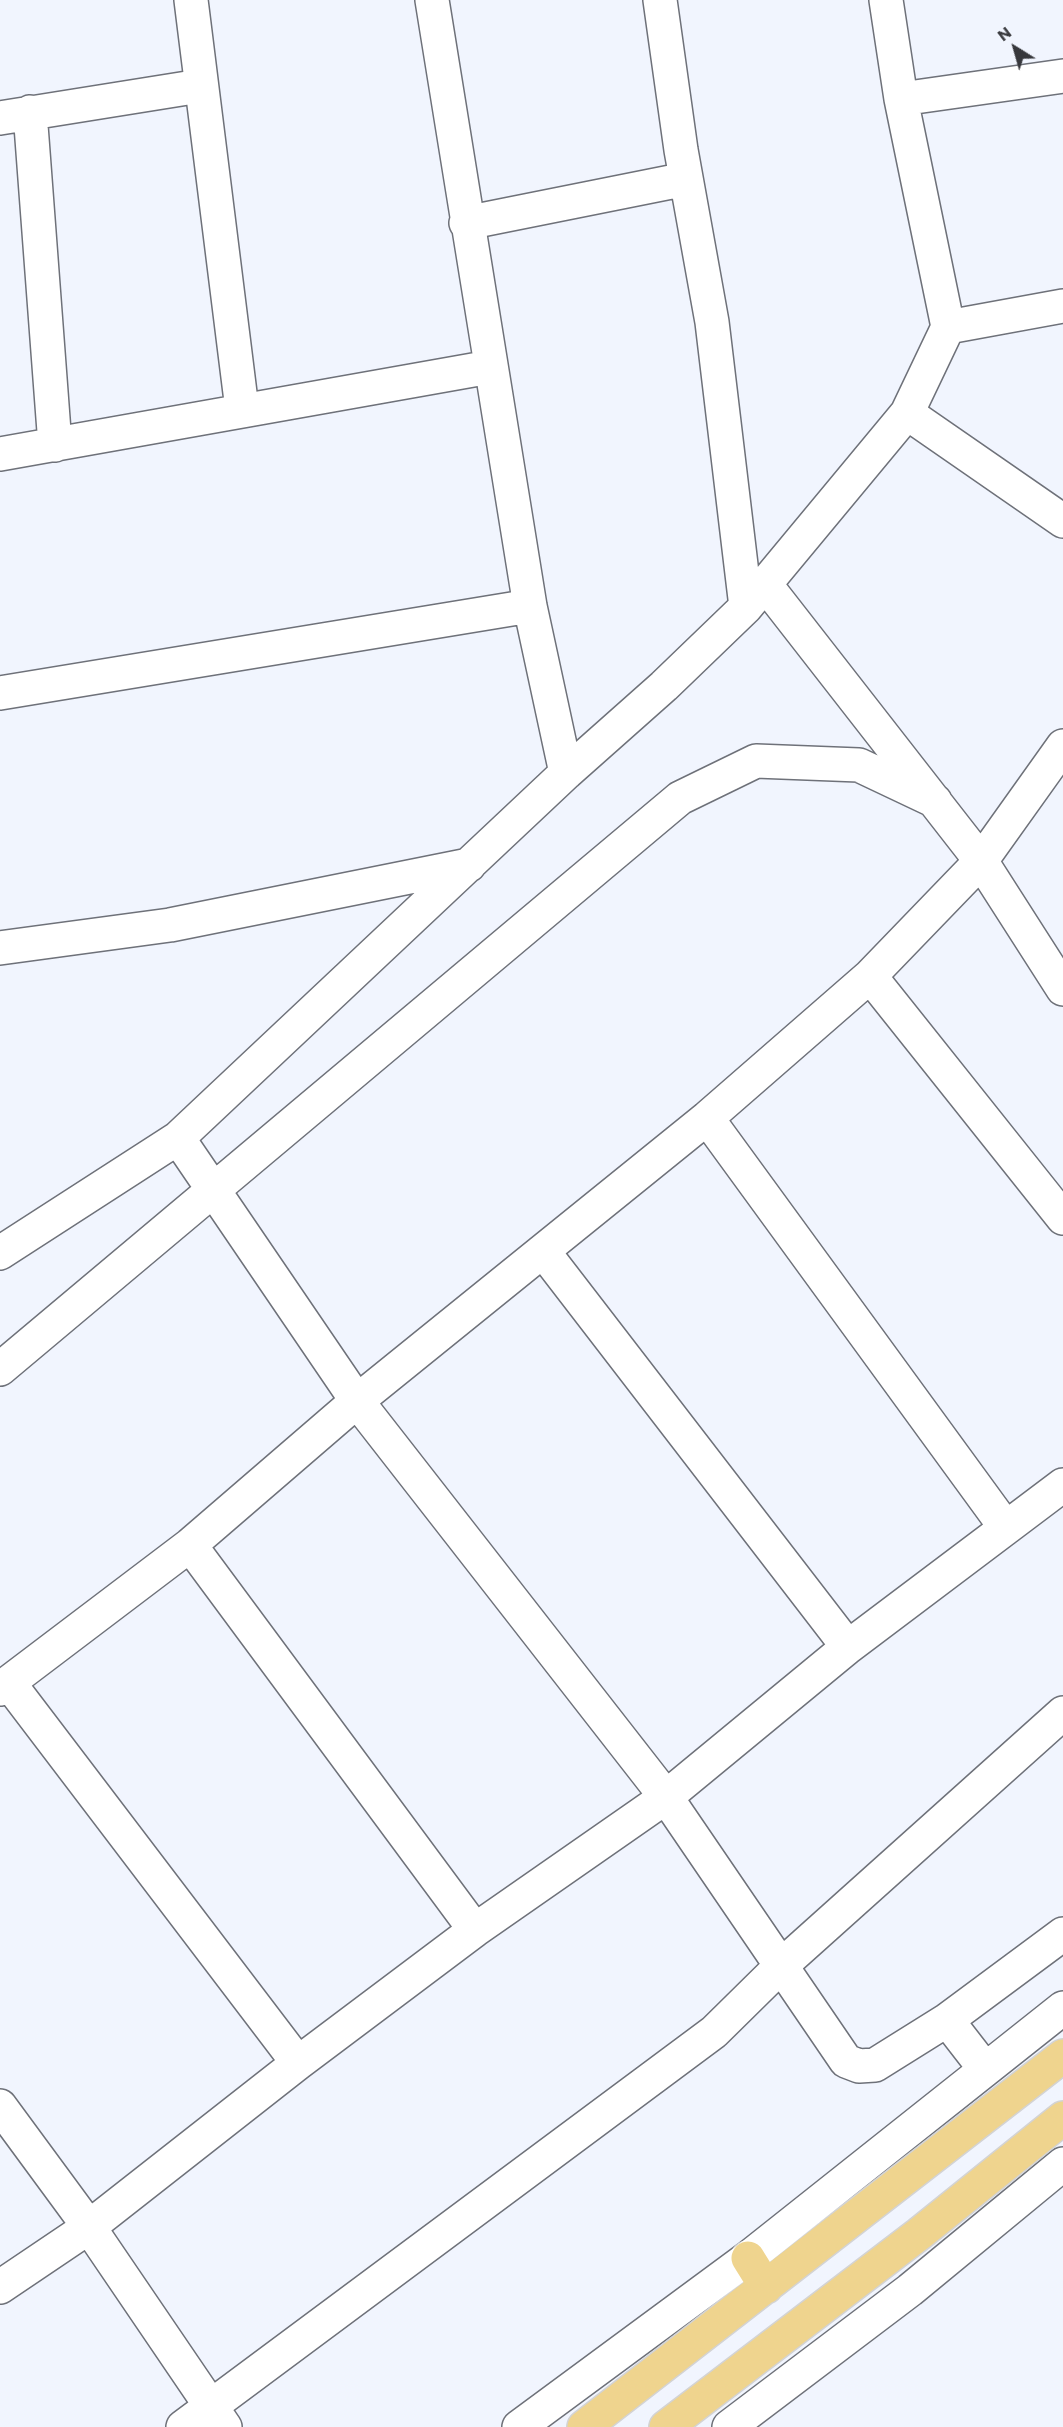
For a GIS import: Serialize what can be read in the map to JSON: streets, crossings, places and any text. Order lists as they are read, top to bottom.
{
  "north": "top left"
}
